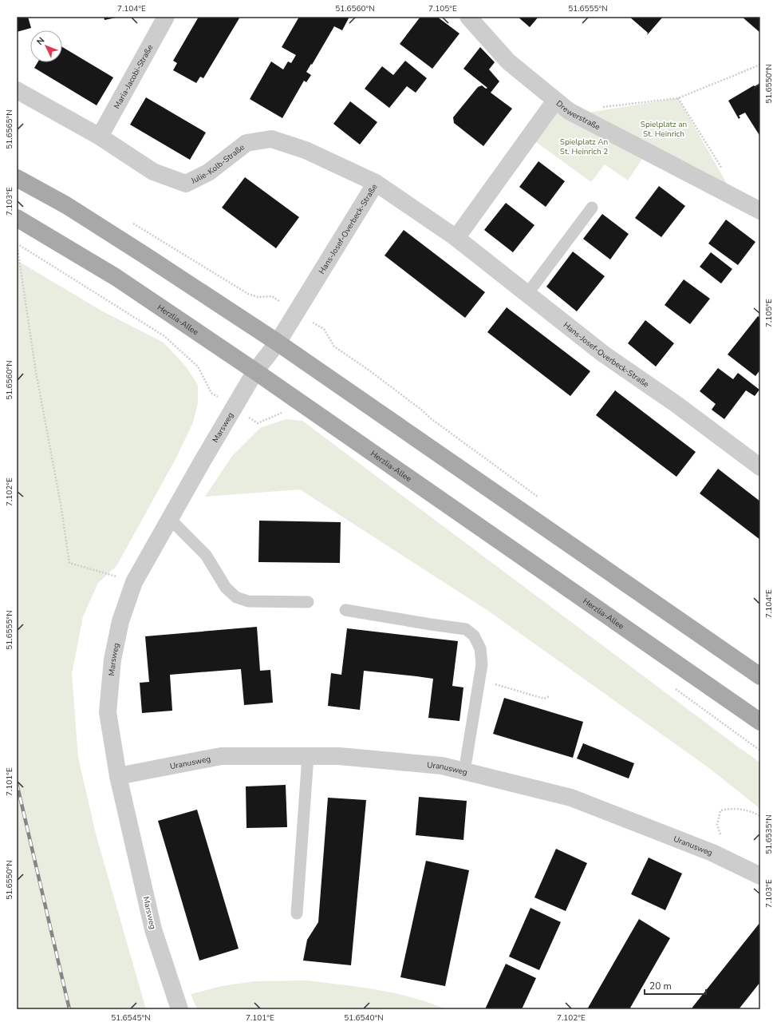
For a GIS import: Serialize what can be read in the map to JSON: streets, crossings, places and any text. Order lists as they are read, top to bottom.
{
  "streets": {
    "main road": ["Herzlia-Allee"],
    "street": [
      "Maria-Jacobi-Straße",
      "Drewerstraße",
      "Julie-Kolb-Straße",
      "Hans-Josef-Overbeck-Straße",
      "Marsweg",
      "Uranusweg"
    ]
  },
  "crossings": [
    ["Maria-Jacobi-Straße", "Julie-Kolb-Straße"],
    ["Julie-Kolb-Straße", "Hans-Josef-Overbeck-Straße"],
    ["Hans-Josef-Overbeck-Straße", "Marsweg"],
    ["Herzlia-Allee", "Marsweg"],
    ["Marsweg", "Uranusweg"]
  ],
  "parks": ["Spielplatz an St. Heinrich", "Spielplatz An St. Heinrich 2"],
  "scale_bar": "20 m",
  "north": "top left",
  "coordinates": [
    "7.104°E",
    "51.6560°N",
    "7.105°E",
    "51.6555°N",
    "51.6550°N",
    "51.6565°N",
    "7.103°E",
    "7.102°E",
    "7.101°E",
    "51.6535°N",
    "51.6545°N",
    "51.6540°N"
  ]
}
